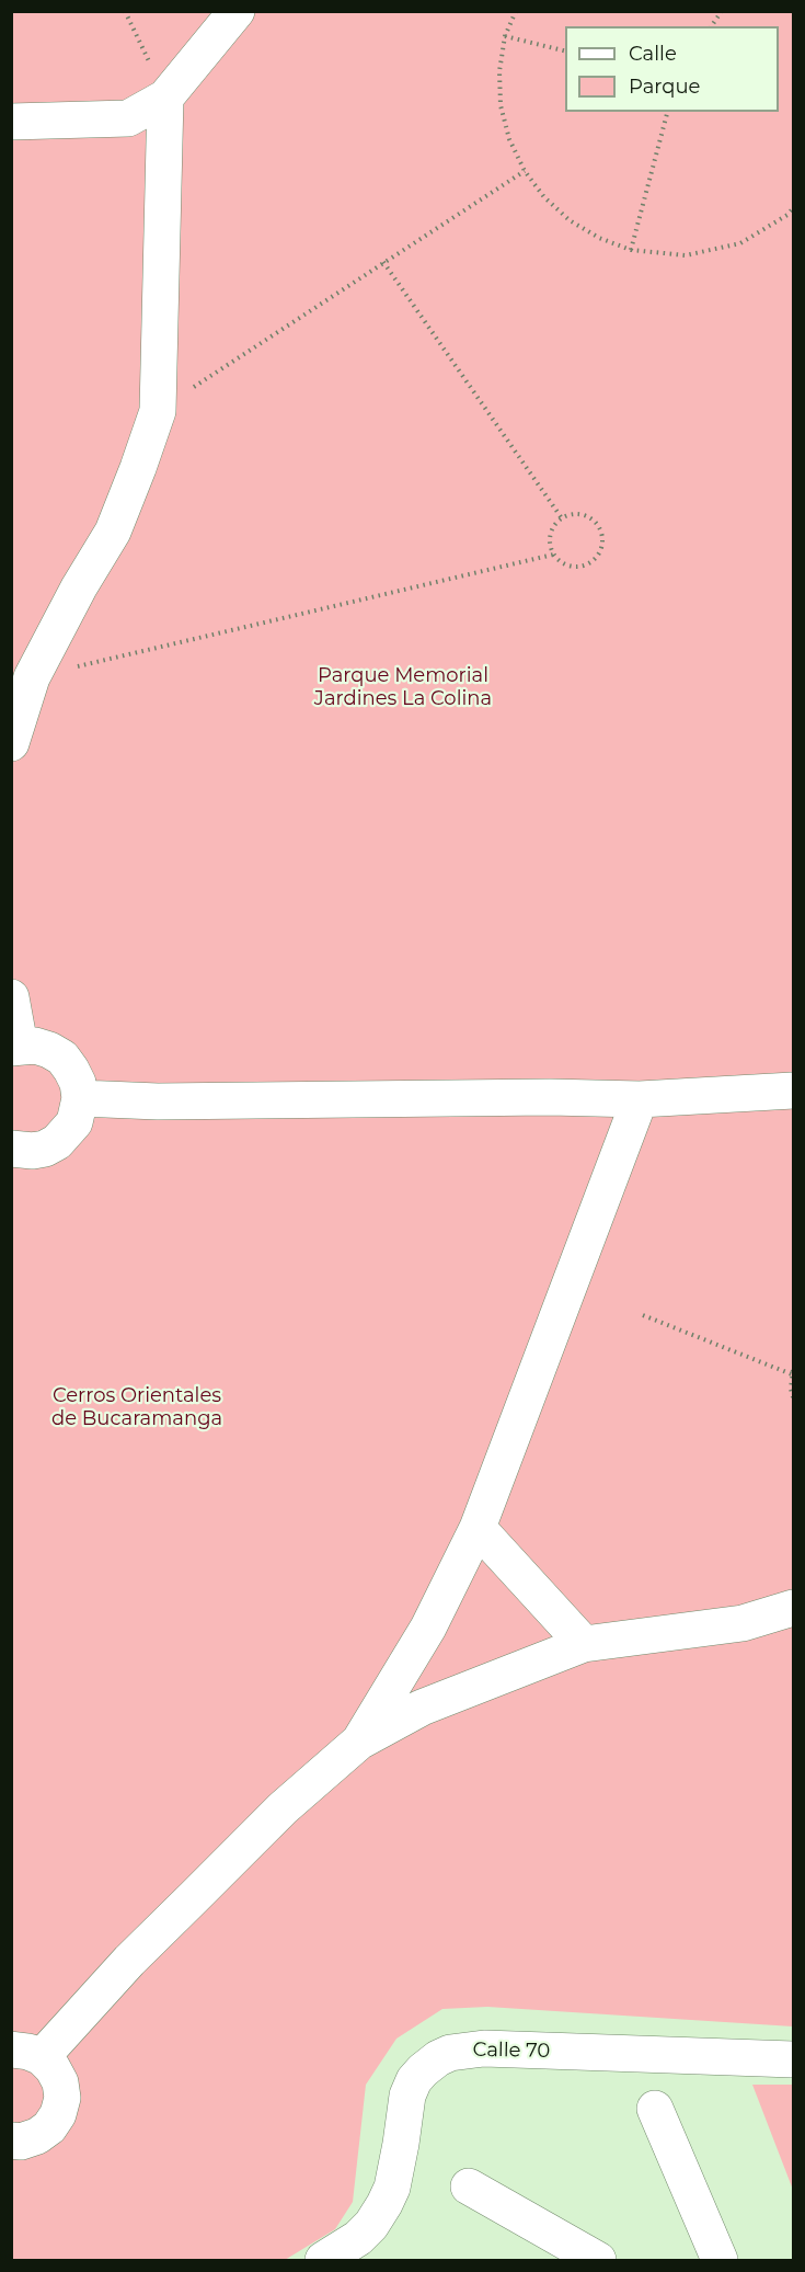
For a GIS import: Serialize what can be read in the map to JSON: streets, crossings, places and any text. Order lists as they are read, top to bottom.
{
  "streets": {
    "street": ["Calle 70"]
  },
  "parks": ["Parque Memorial Jardines La Colina", "Cerros Orientales de Bucaramanga"],
  "legend": ["Calle", "Parque"]
}
